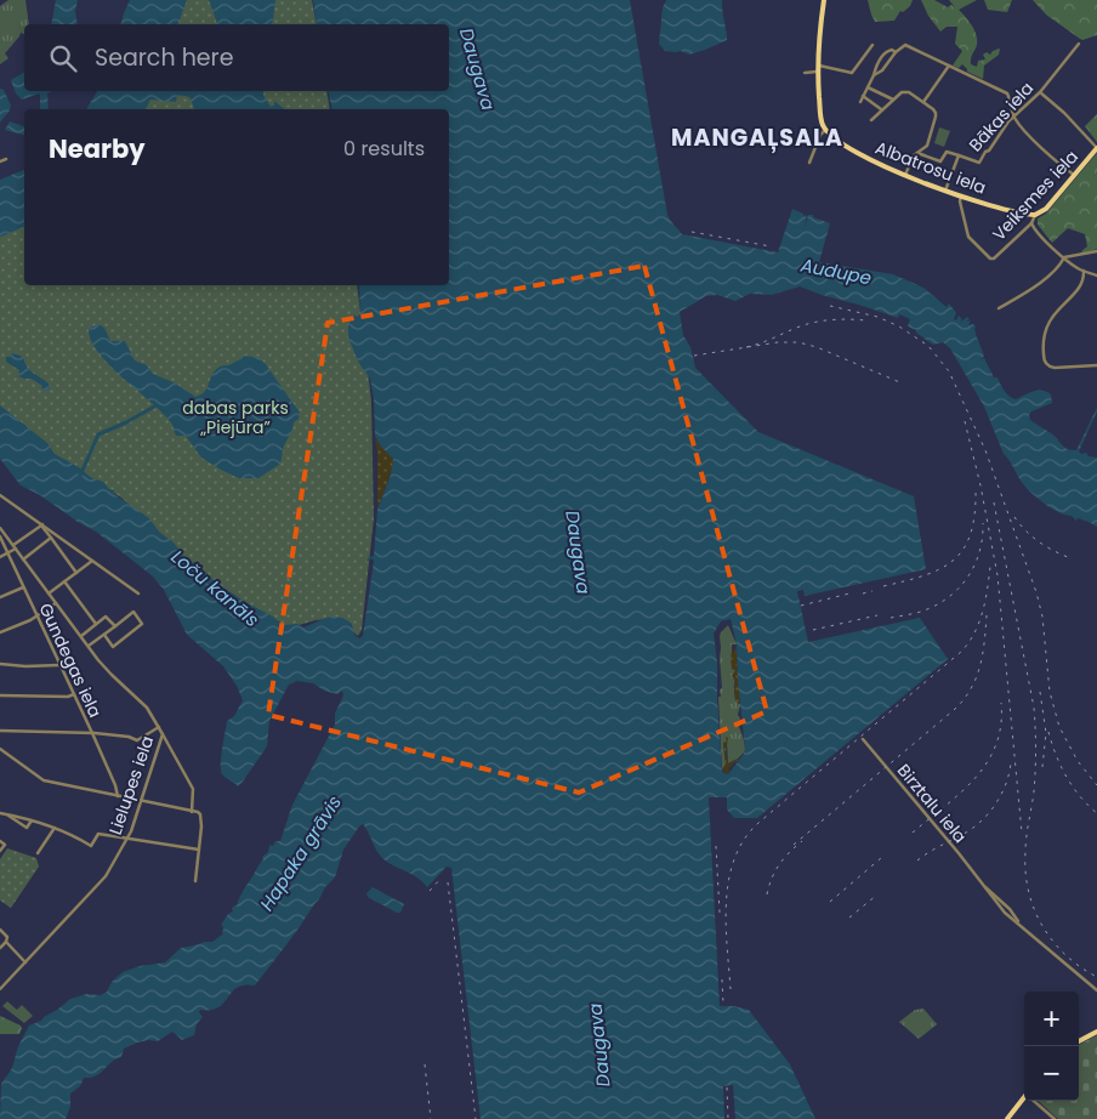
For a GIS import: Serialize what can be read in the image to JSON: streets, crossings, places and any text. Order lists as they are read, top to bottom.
{
  "streets": {
    "main road": ["Albatrosu iela", "Veiksmes iela"],
    "street": [
      "Bākas iela",
      "Gundegas iela",
      "Lielupes iela",
      "Birztalu iela"
    ]
  },
  "crossings": [
    ["Bākas iela", "Albatrosu iela"],
    ["Albatrosu iela", "Veiksmes iela"],
    ["Gundegas iela", "Lielupes iela"]
  ],
  "districts": ["MANGAĻSALA"],
  "water": [
    "Daugava",
    "Audupe",
    "Loču kanāls",
    "Hapaka grāvis"
  ],
  "parks": ["dabas parks „Piejūra”"],
  "page": {
    "search": "Search here",
    "heading": ["Nearby", "0 results"],
    "map_buttons": ["+", "−"]
  }
}
